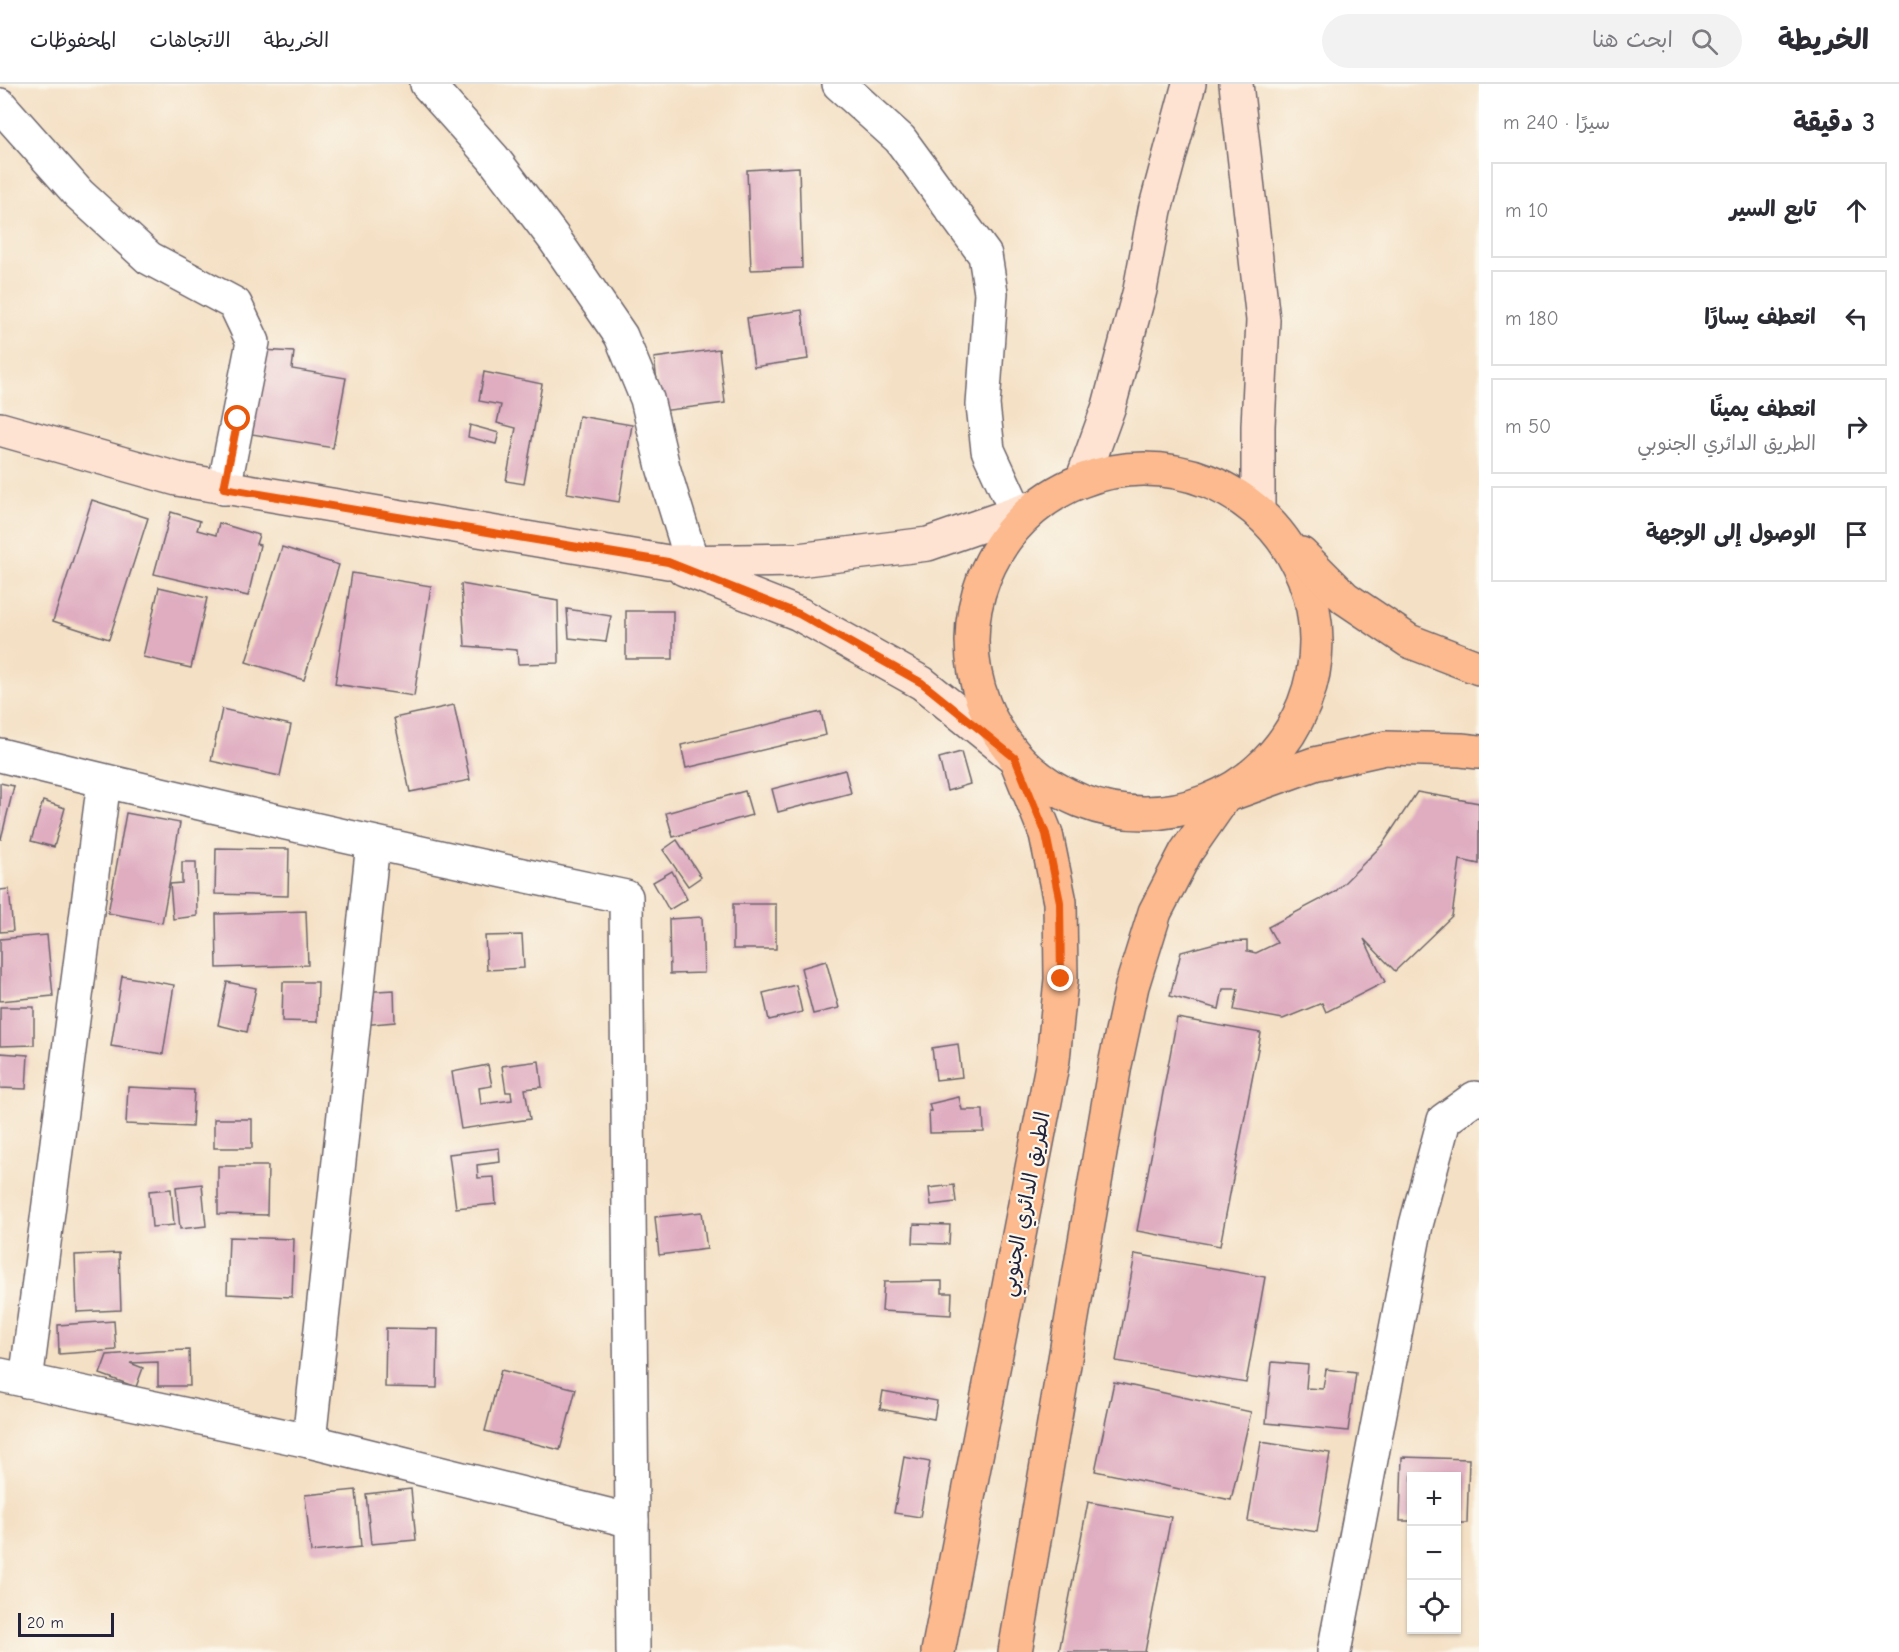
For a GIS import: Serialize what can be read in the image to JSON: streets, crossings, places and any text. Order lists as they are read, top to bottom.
{
  "streets": {
    "main road": ["الطريق الدائري الجنوبي"]
  },
  "scale_bar": "20 m",
  "page": {
    "header": "الخريطة",
    "search": "ابحث هنا",
    "nav": ["الخريطة", "الاتجاهات", "المحفوظات"],
    "heading": ["3 دقيقة", "سيرًا · 240 m"],
    "list": [
      ["تابع السير", "10 m"],
      ["انعطف يسارًا", "180 m"],
      ["انعطف يمينًا", "الطريق الدائري الجنوبي", "50 m"],
      "الوصول إلى الوجهة"
    ],
    "map_buttons": ["+", "−"],
    "scale": "20 m"
  }
}
